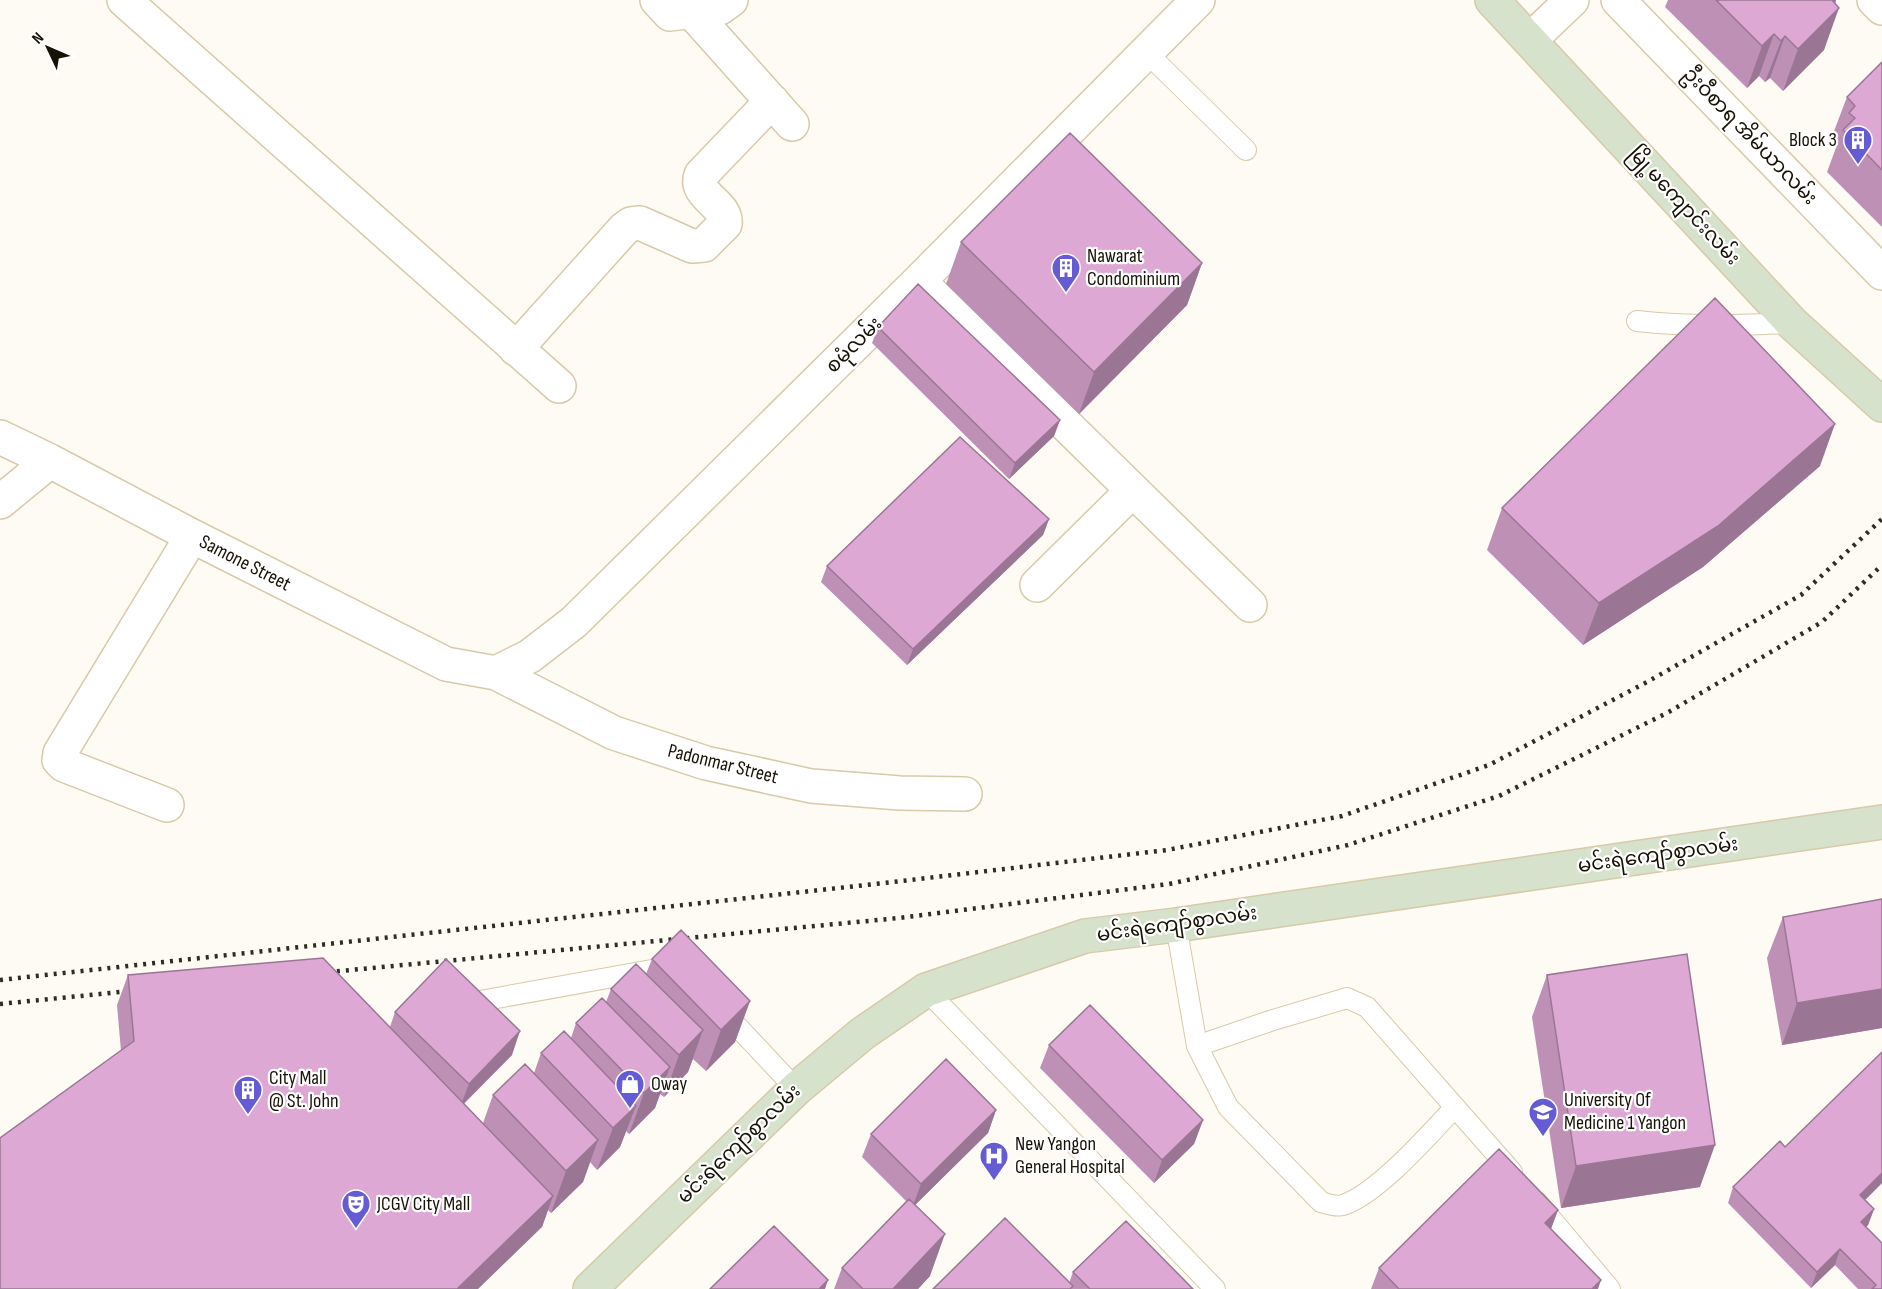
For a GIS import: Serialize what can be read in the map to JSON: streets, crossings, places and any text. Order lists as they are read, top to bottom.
{
  "streets": {
    "main road": ["မြို့မကျောင်းလမ်း", "မင်းရဲကျော်စွာလမ်း"],
    "street": [
      "ဦးဝီစာရ အိမ်ယာလမ်း",
      "စမုံလမ်း",
      "Samone Street",
      "Padonmar Street"
    ]
  },
  "crossings": [
    ["စမုံလမ်း", "Samone Street"],
    ["စမုံလမ်း", "Padonmar Street"],
    ["Samone Street", "Padonmar Street"]
  ],
  "places": {
    "building": ["Block 3", "Nawarat Condominium", "City Mall @ St. John"],
    "shop": ["Oway"],
    "school or university": ["University Of Medicine 1 Yangon"],
    "hospital": ["New Yangon General Hospital"],
    "theatre": ["JCGV City Mall"]
  },
  "north": "top left"
}
